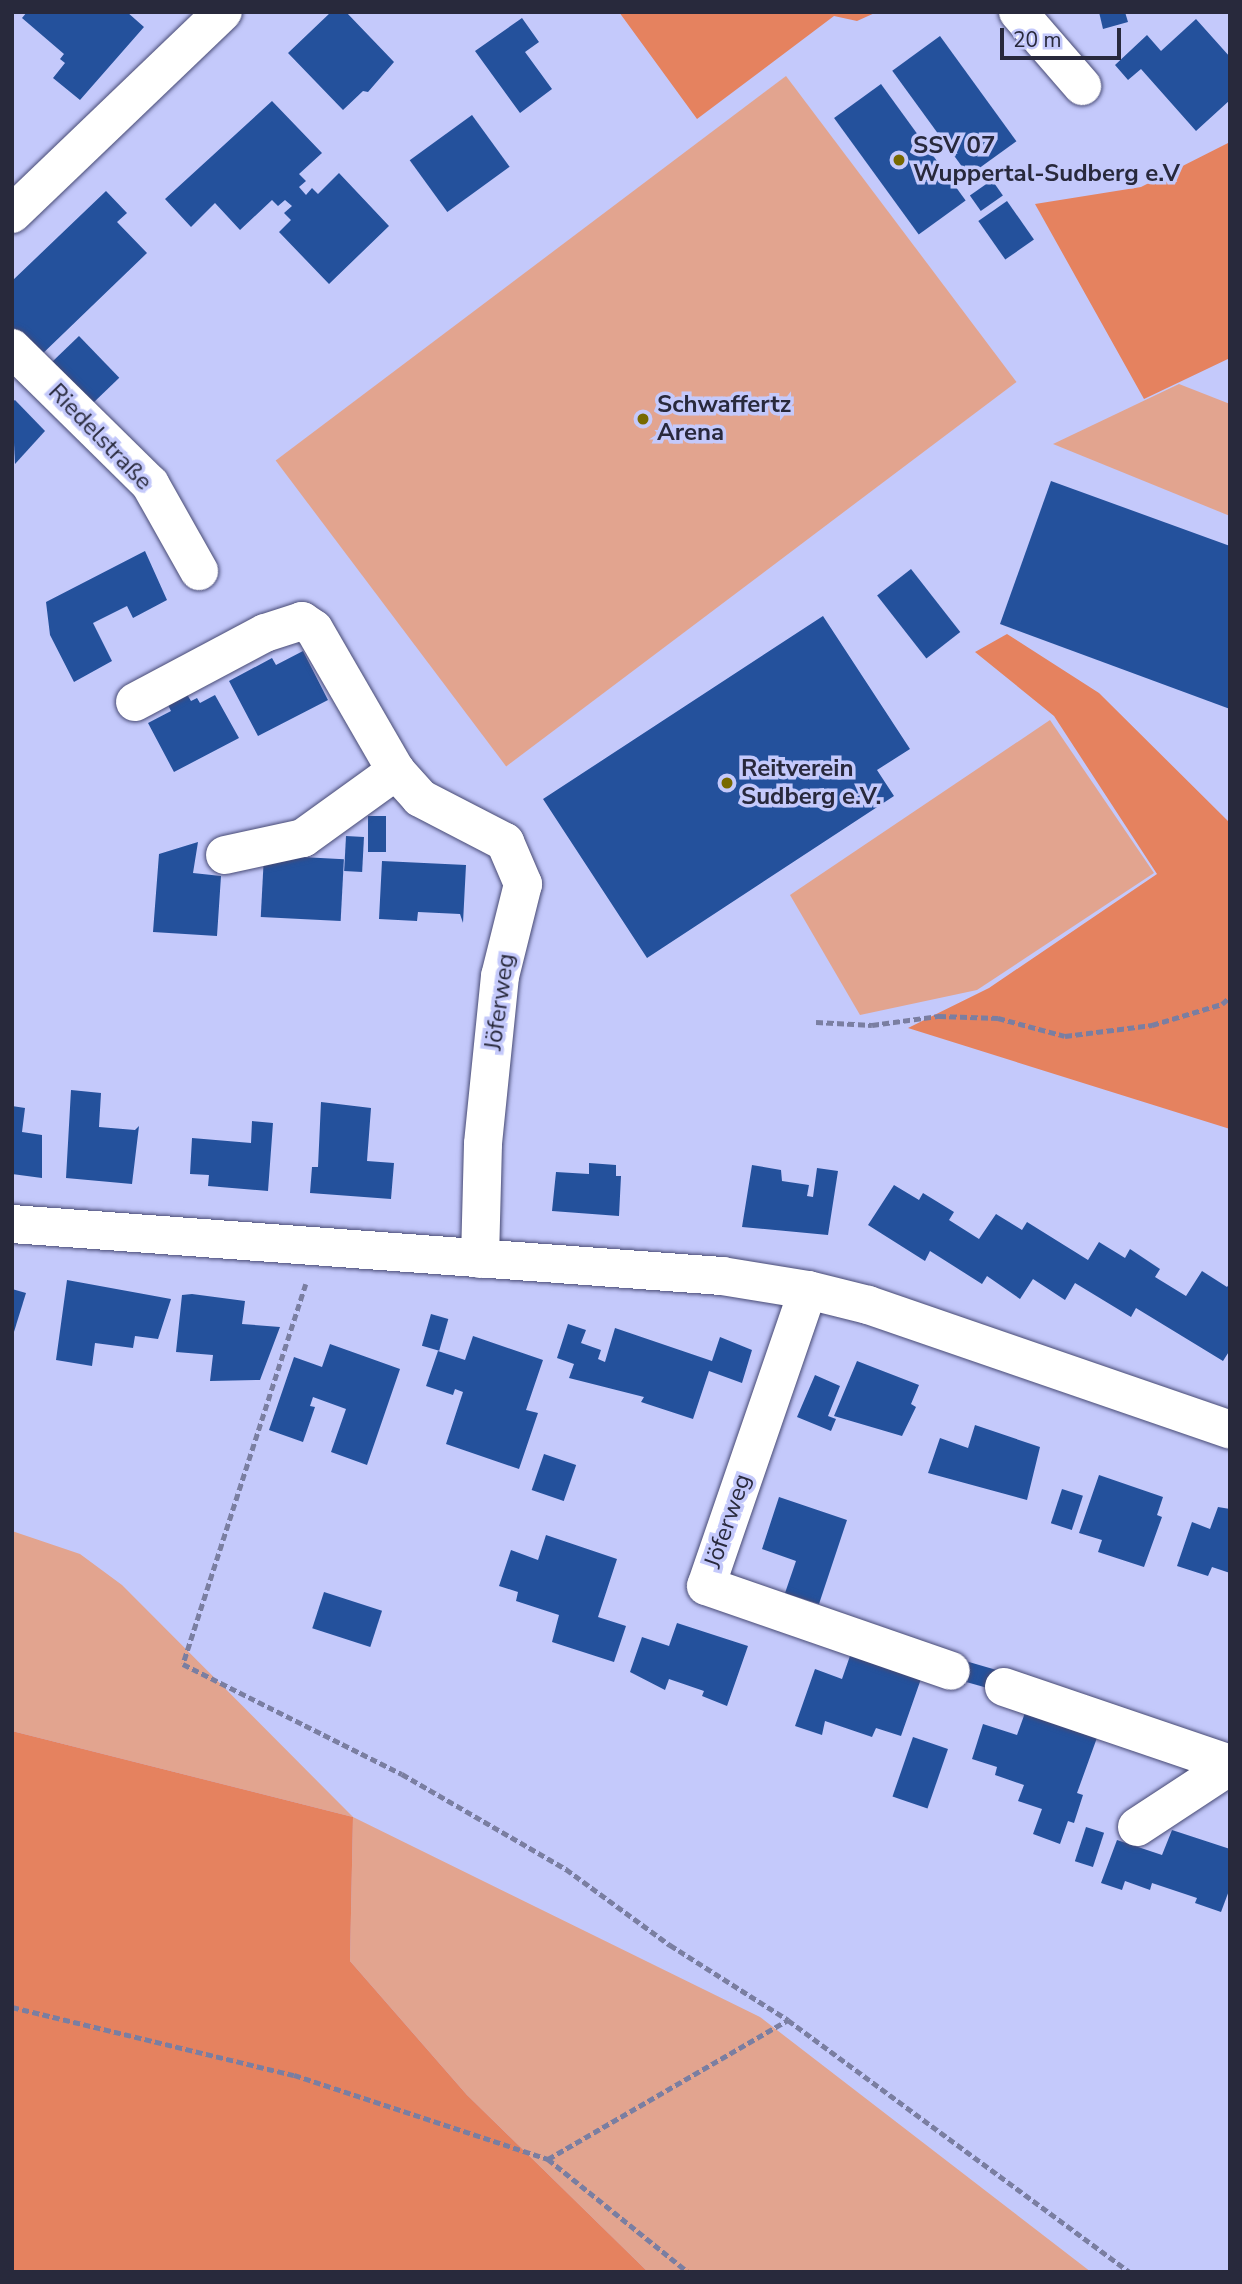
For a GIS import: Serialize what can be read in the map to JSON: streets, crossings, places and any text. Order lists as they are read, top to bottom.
{
  "streets": {
    "street": ["Riedelstraße", "Jöferweg"]
  },
  "places": ["SSV 07 Wuppertal-Sudberg e.V", "Schwaffertz Arena", "Reitverein Sudberg e.V."],
  "scale_bar": "20 m"
}
